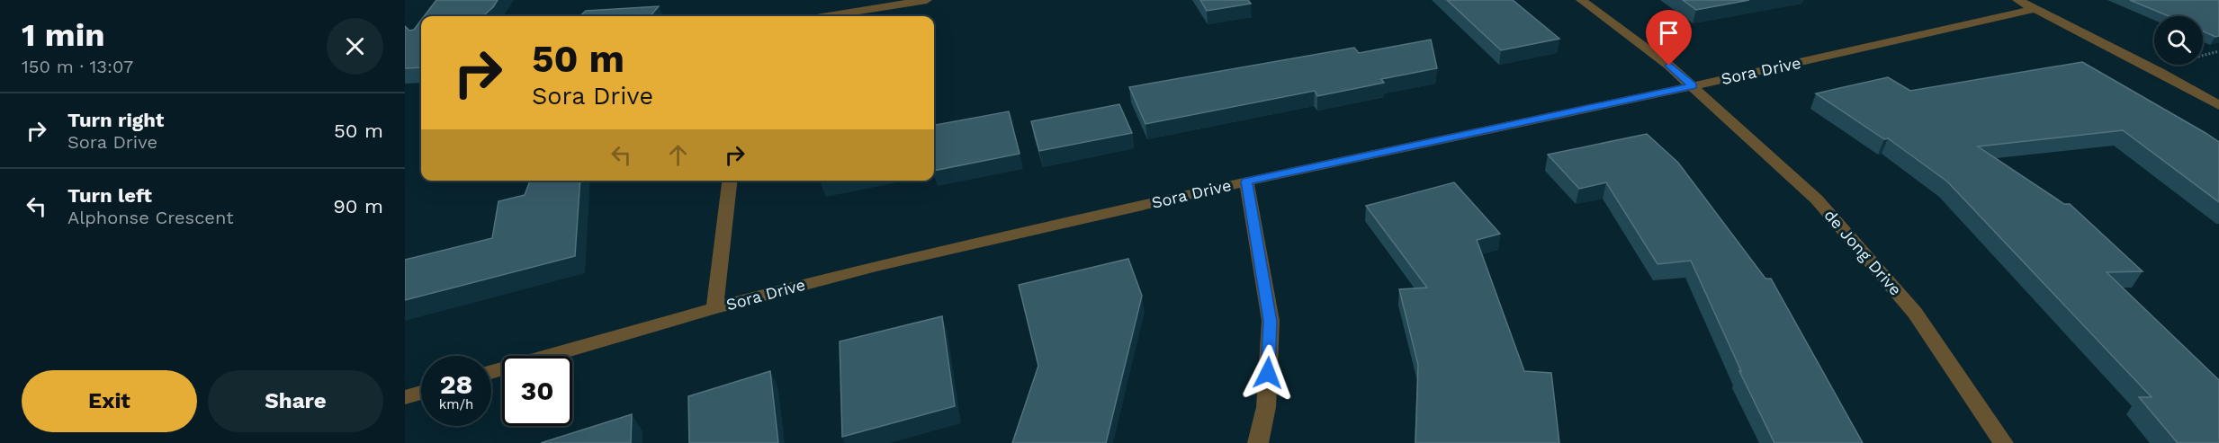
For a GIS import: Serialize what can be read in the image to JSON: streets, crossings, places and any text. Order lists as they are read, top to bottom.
{
  "streets": {
    "street": ["Sora Drive", "de Jong Drive"]
  },
  "crossings": [
    ["Sora Drive", "de Jong Drive"]
  ],
  "page": {
    "heading": ["1 min", "150 m · 13:07"],
    "turn": ["50 m", "Sora Drive"],
    "list": [
      {
        "name": "Turn right",
        "note": "Sora Drive",
        "value": "50 m"
      },
      {
        "name": "Turn left",
        "note": "Alphonse Crescent",
        "value": "90 m"
      }
    ],
    "speed": "28 km/h",
    "limit": "30",
    "buttons": ["Exit", "Share"]
  }
}
